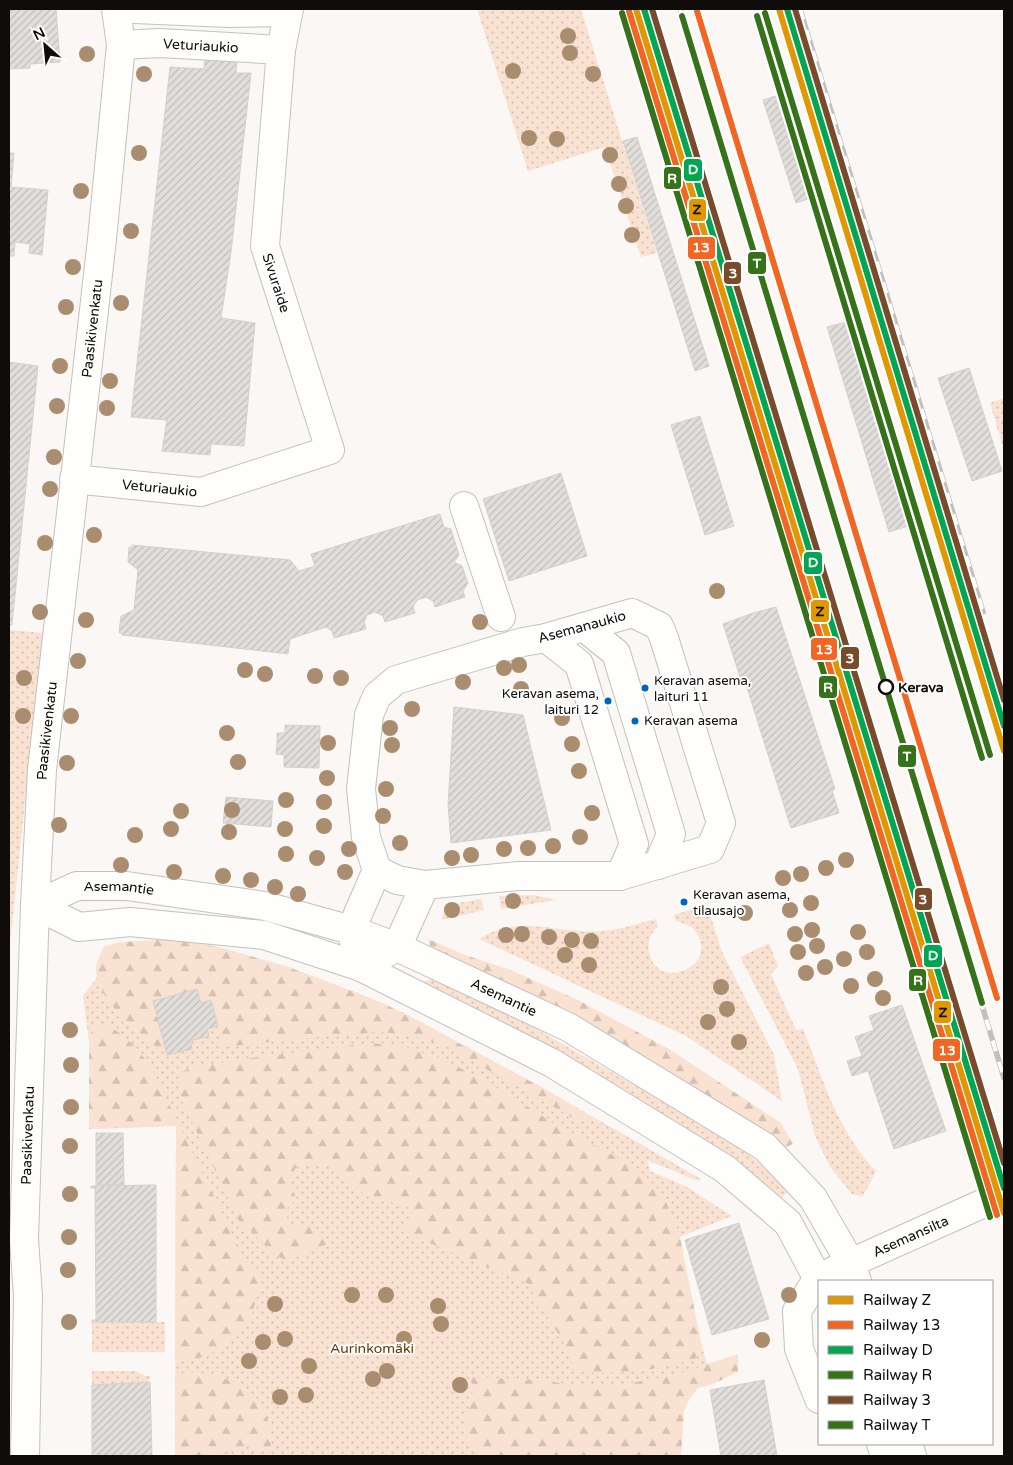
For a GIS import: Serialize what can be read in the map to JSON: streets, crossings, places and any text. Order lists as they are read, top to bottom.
{
  "streets": {
    "street": [
      "Veturiaukio",
      "Sivuraide",
      "Paasikivenkatu",
      "Asemanaukio",
      "Asemantie",
      "Asemansilta"
    ]
  },
  "crossings": [
    ["Veturiaukio", "Sivuraide"],
    ["Veturiaukio", "Paasikivenkatu"],
    ["Paasikivenkatu", "Asemantie"],
    ["Asemantie", "Asemansilta"]
  ],
  "parks": ["Aurinkomäki"],
  "places": [
    "Kerava",
    "Keravan asema, laituri 11",
    "Keravan asema, laituri 12",
    "Keravan asema",
    "Keravan asema, tilausajo"
  ],
  "lines": [
    "rail line Z",
    "rail line D",
    "rail line 3",
    "rail line 13",
    "rail line R",
    "rail line T"
  ],
  "legend": [
    "Railway Z",
    "Railway 13",
    "Railway D",
    "Railway R",
    "Railway 3",
    "Railway T"
  ],
  "north": "top left"
}
